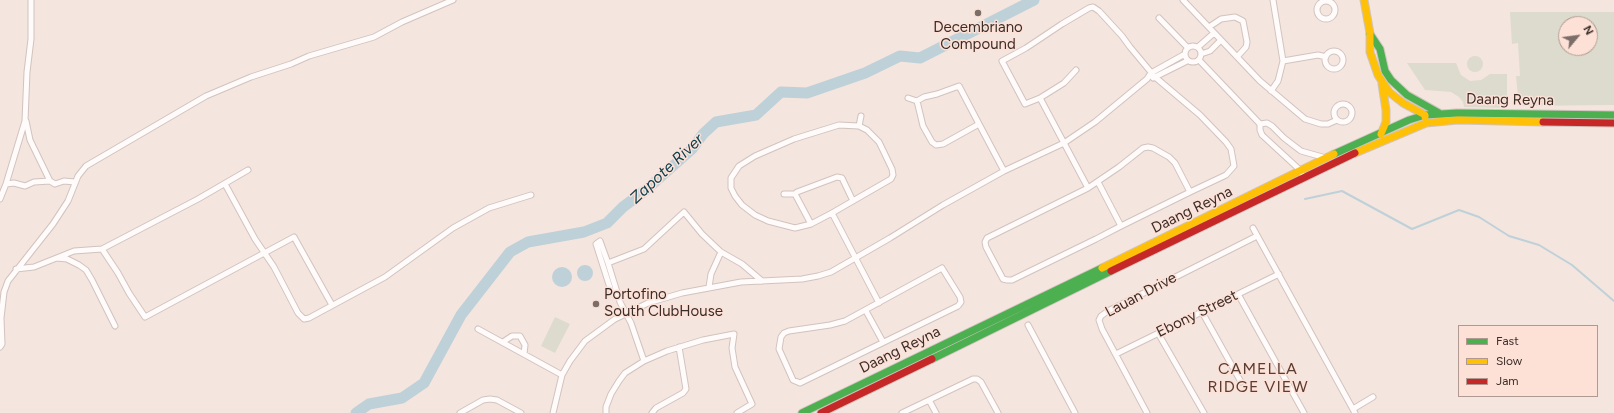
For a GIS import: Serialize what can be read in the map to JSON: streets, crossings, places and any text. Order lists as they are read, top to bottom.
{
  "streets": {
    "main road": ["Daang Reyna"],
    "street": ["Lauan Drive", "Ebony Street"]
  },
  "crossings": [
    ["Lauan Drive", "Ebony Street"]
  ],
  "districts": ["CAMELLA RIDGE VIEW"],
  "water": ["Zapote River"],
  "places": ["Decembriano Compound", "Portofino South ClubHouse"],
  "legend": ["Fast", "Slow", "Jam"],
  "north": "top right"
}
